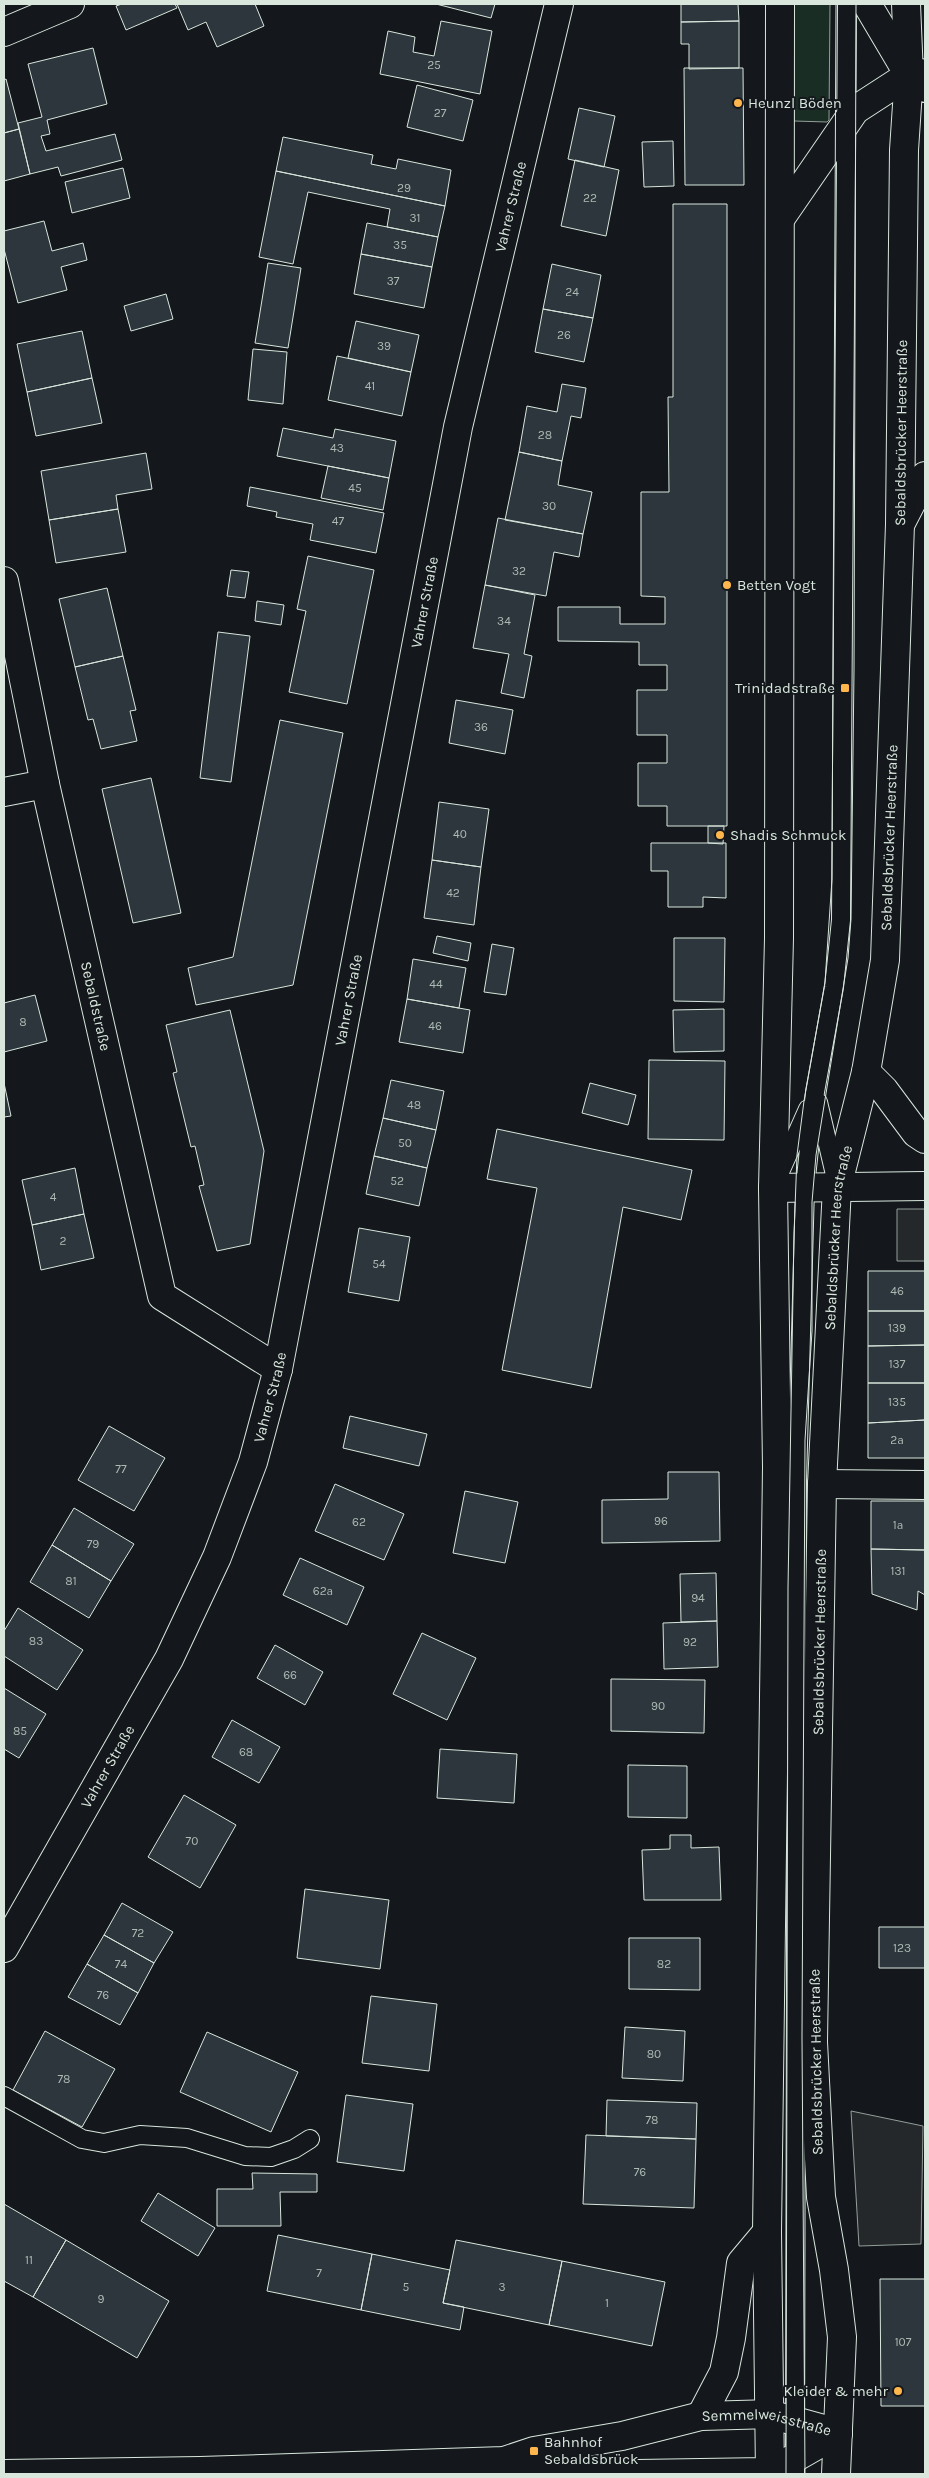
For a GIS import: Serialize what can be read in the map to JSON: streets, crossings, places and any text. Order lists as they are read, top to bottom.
{
  "streets": {
    "main road": [
      "Vahrer Straße",
      "Sebaldsbrücker Heerstraße",
      "Sebaldstraße",
      "Semmelweisstraße"
    ]
  },
  "crossings": [
    ["Vahrer Straße", "Sebaldstraße"],
    ["Sebaldsbrücker Heerstraße", "Semmelweisstraße"]
  ],
  "places": {
    "other": [
      "Heunzl Böden",
      "Betten Vogt",
      "Shadis Schmuck",
      "Kleider & mehr"
    ],
    "transit": ["Trinidadstraße", "Bahnhof Sebaldsbrück"]
  },
  "house_numbers": [
    "25",
    "27",
    "29",
    "22",
    "31",
    "35",
    "37",
    "24",
    "26",
    "39",
    "41",
    "28",
    "43",
    "45",
    "30",
    "47",
    "32",
    "34",
    "36",
    "40",
    "42",
    "44",
    "8",
    "46",
    "48",
    "50",
    "52",
    "4",
    "2",
    "54",
    "46",
    "139",
    "137",
    "135",
    "2a",
    "77",
    "96",
    "62",
    "1a",
    "79",
    "131",
    "81",
    "62a",
    "94",
    "83",
    "92",
    "66",
    "90",
    "85",
    "68",
    "70",
    "72",
    "123",
    "74",
    "82",
    "76",
    "80",
    "78",
    "78",
    "76",
    "11",
    "7",
    "5",
    "3",
    "9",
    "1",
    "107"
  ]
}
